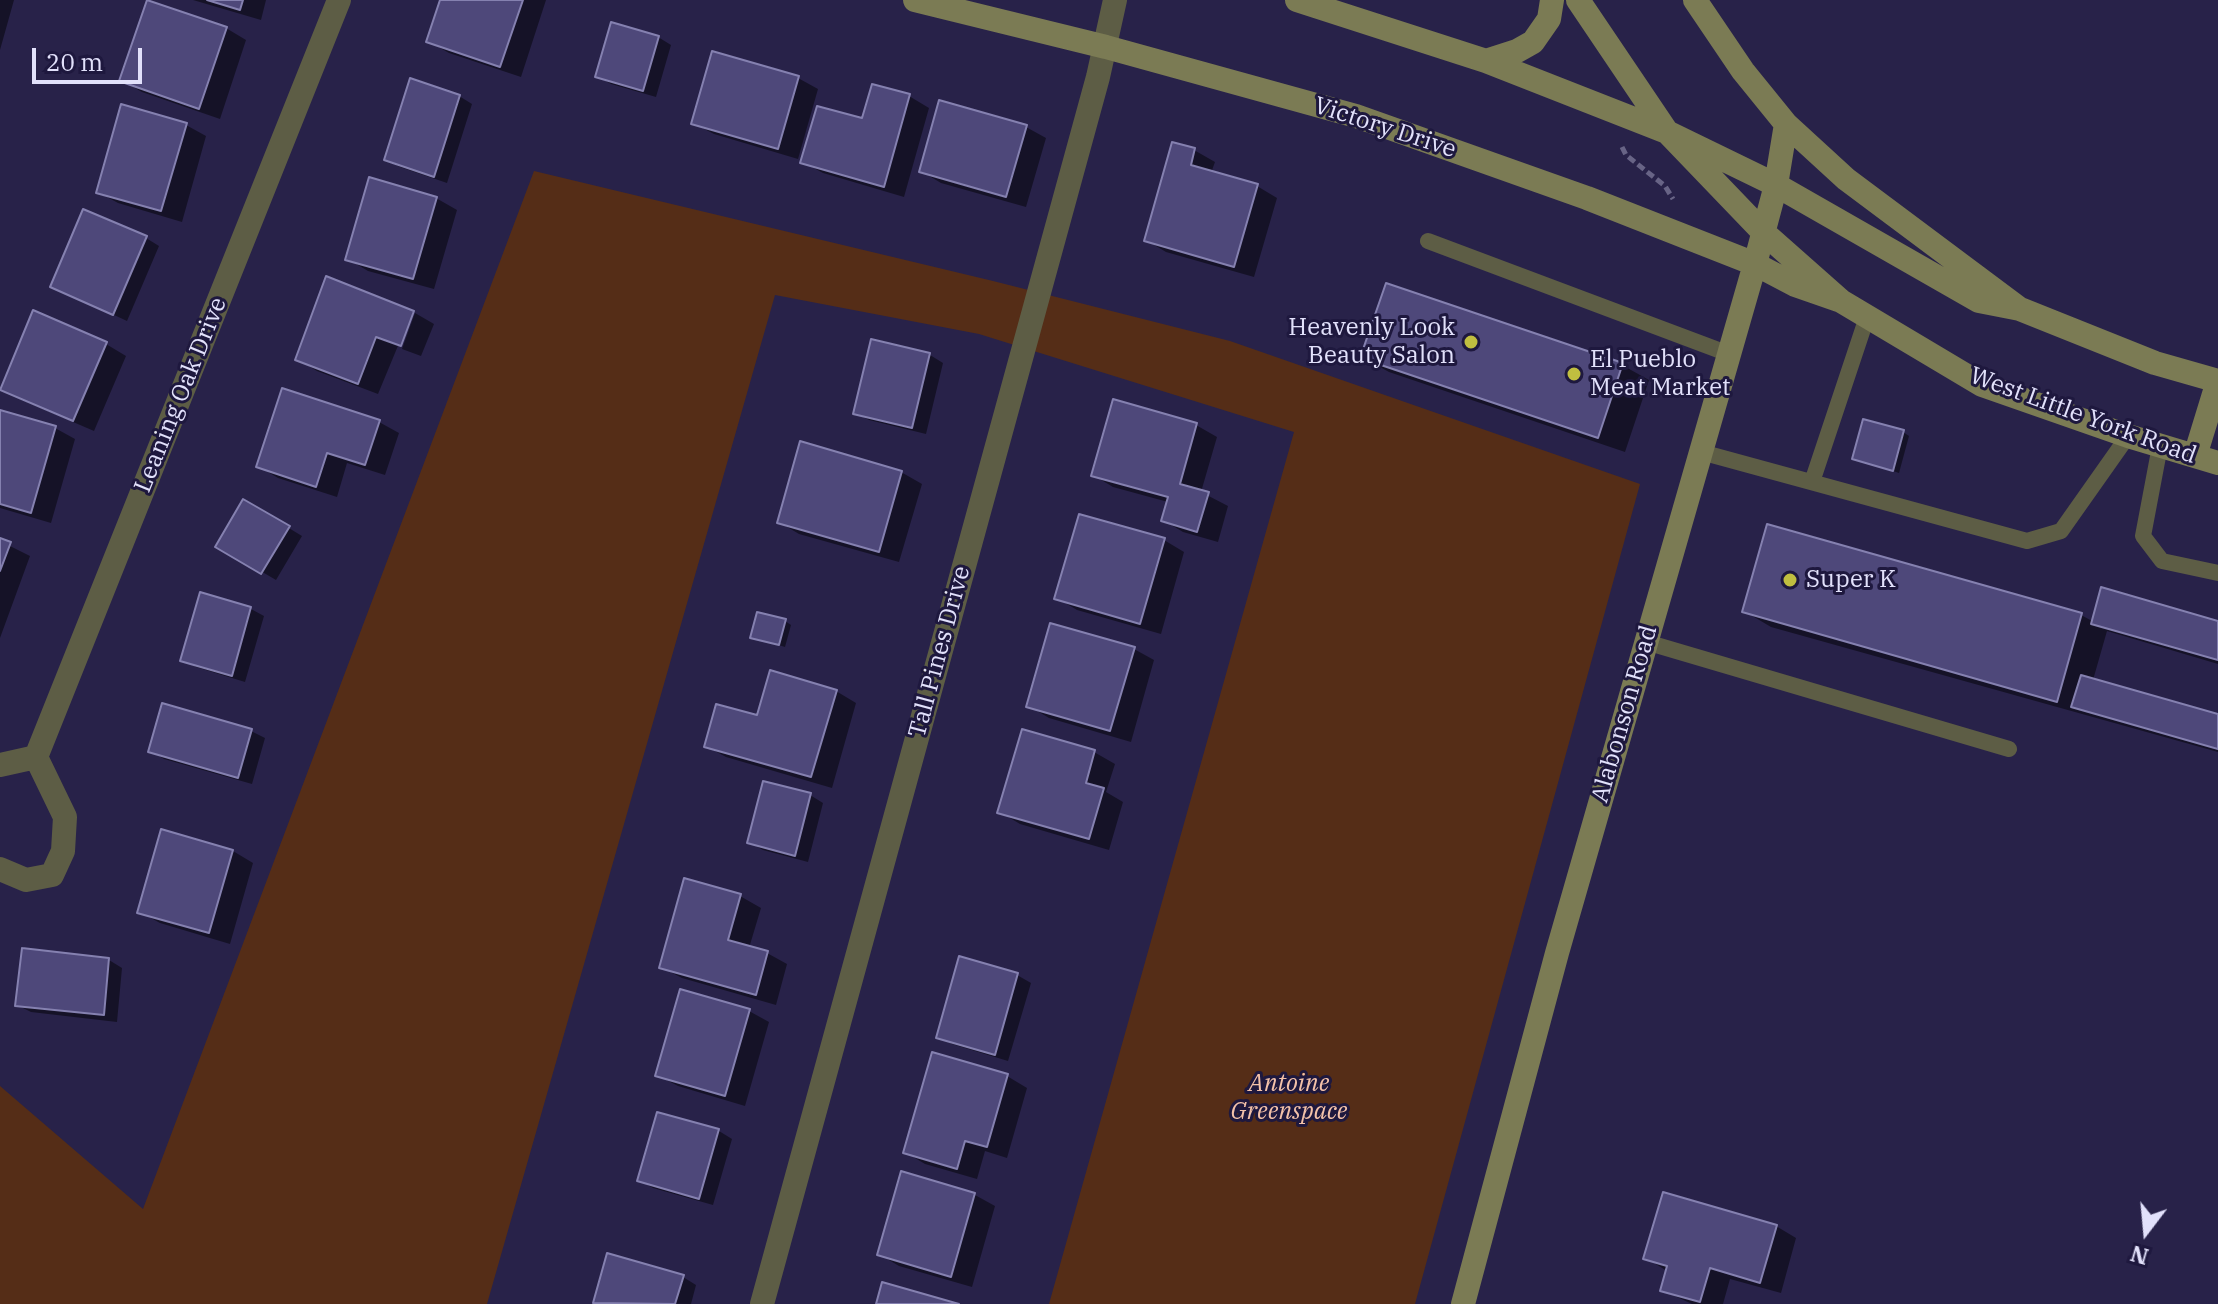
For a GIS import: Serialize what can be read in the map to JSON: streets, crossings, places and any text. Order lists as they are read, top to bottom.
{
  "streets": {
    "main road": ["Victory Drive", "West Little York Road", "Alabonson Road"],
    "street": ["Leaning Oak Drive", "Tall Pines Drive"]
  },
  "crossings": [
    ["Victory Drive", "West Little York Road"],
    ["Victory Drive", "Tall Pines Drive"],
    ["Victory Drive", "Alabonson Road"],
    ["West Little York Road", "Alabonson Road"]
  ],
  "parks": ["Antoine Greenspace"],
  "places": ["Heavenly Look Beauty Salon", "El Pueblo Meat Market", "Super K"],
  "scale_bar": "20 m",
  "north": "bottom"
}
